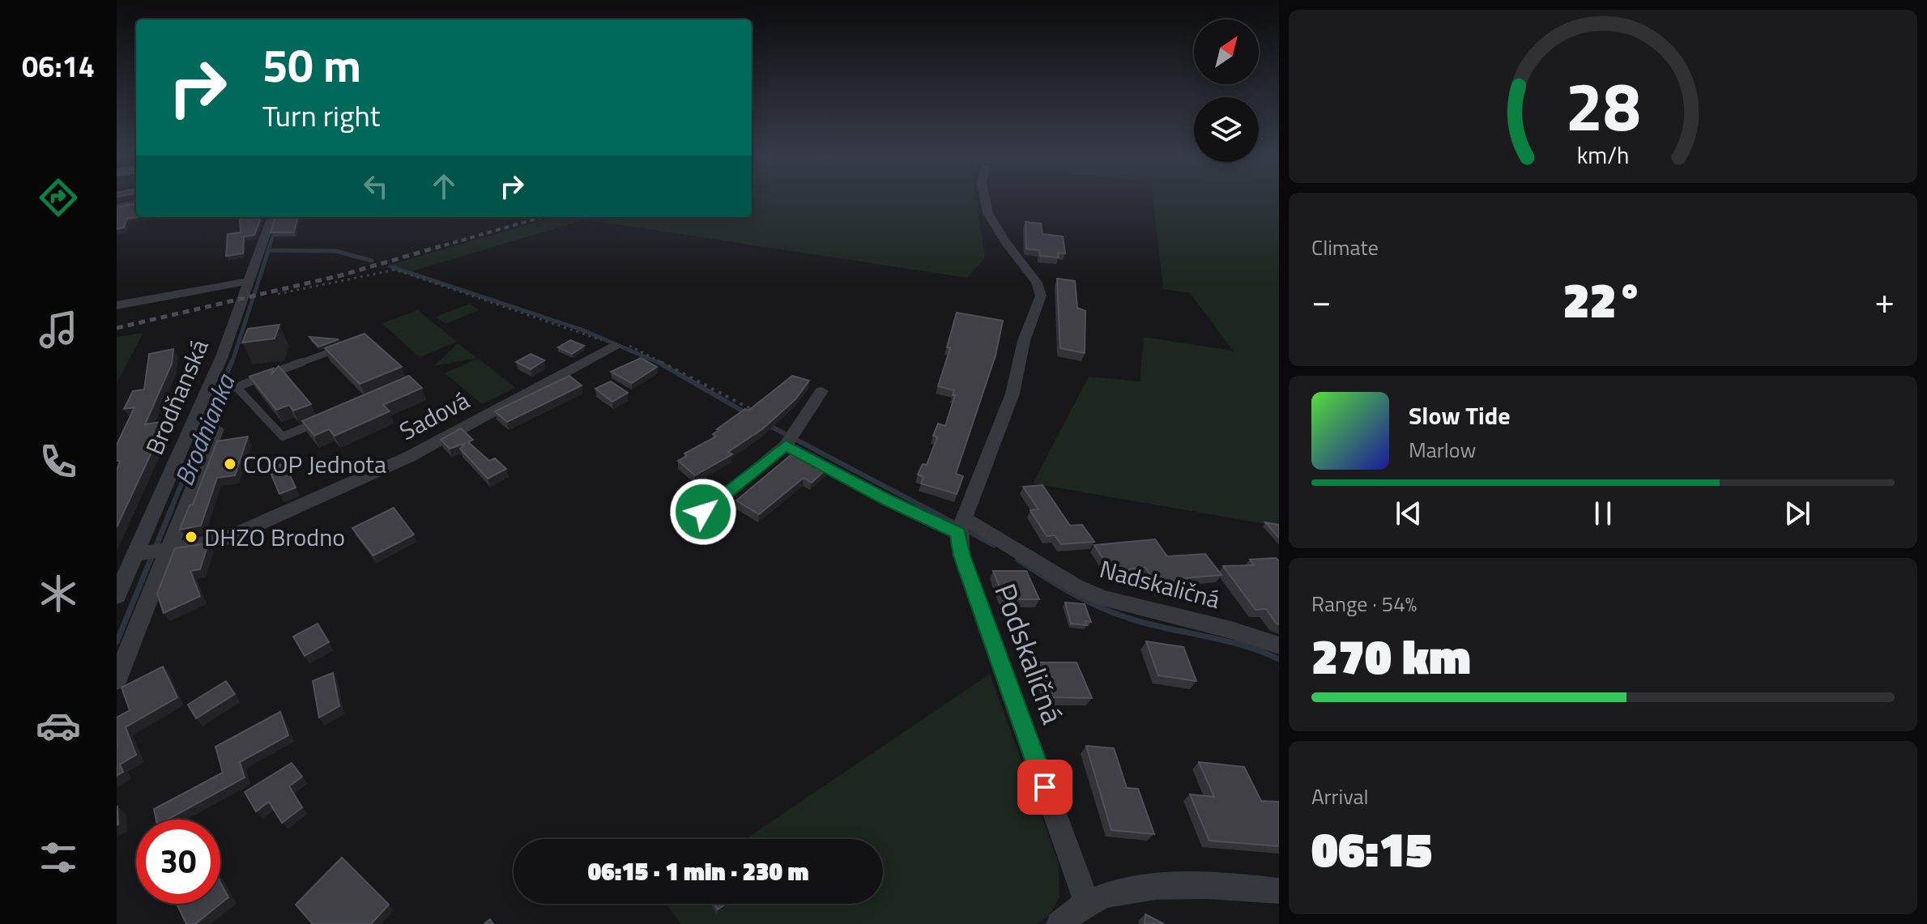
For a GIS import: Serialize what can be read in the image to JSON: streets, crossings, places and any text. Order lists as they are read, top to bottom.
{
  "streets": {
    "street": [
      "Brodňanská",
      "Sadová",
      "Nadskaličná",
      "Podskaličná"
    ]
  },
  "crossings": [
    ["Brodňanská", "Sadová"],
    ["Nadskaličná", "Podskaličná"]
  ],
  "water": ["Brodnianka"],
  "places": ["COOP Jednota", "DHZO Brodno"],
  "north": "top right",
  "page": {
    "tabs": "06:14",
    "turn": ["50 m", "Turn right"],
    "tile": [
      "Climate",
      ["Range · 54%", "270 km"],
      ["Arrival", "06:15"]
    ],
    "heat": ["−", "22°", "+"],
    "song": ["Slow Tide", "Marlow"],
    "limit": "30",
    "trip": "06:15 · 1 min · 230 m",
    "gauge": ["28", "km/h"]
  }
}
